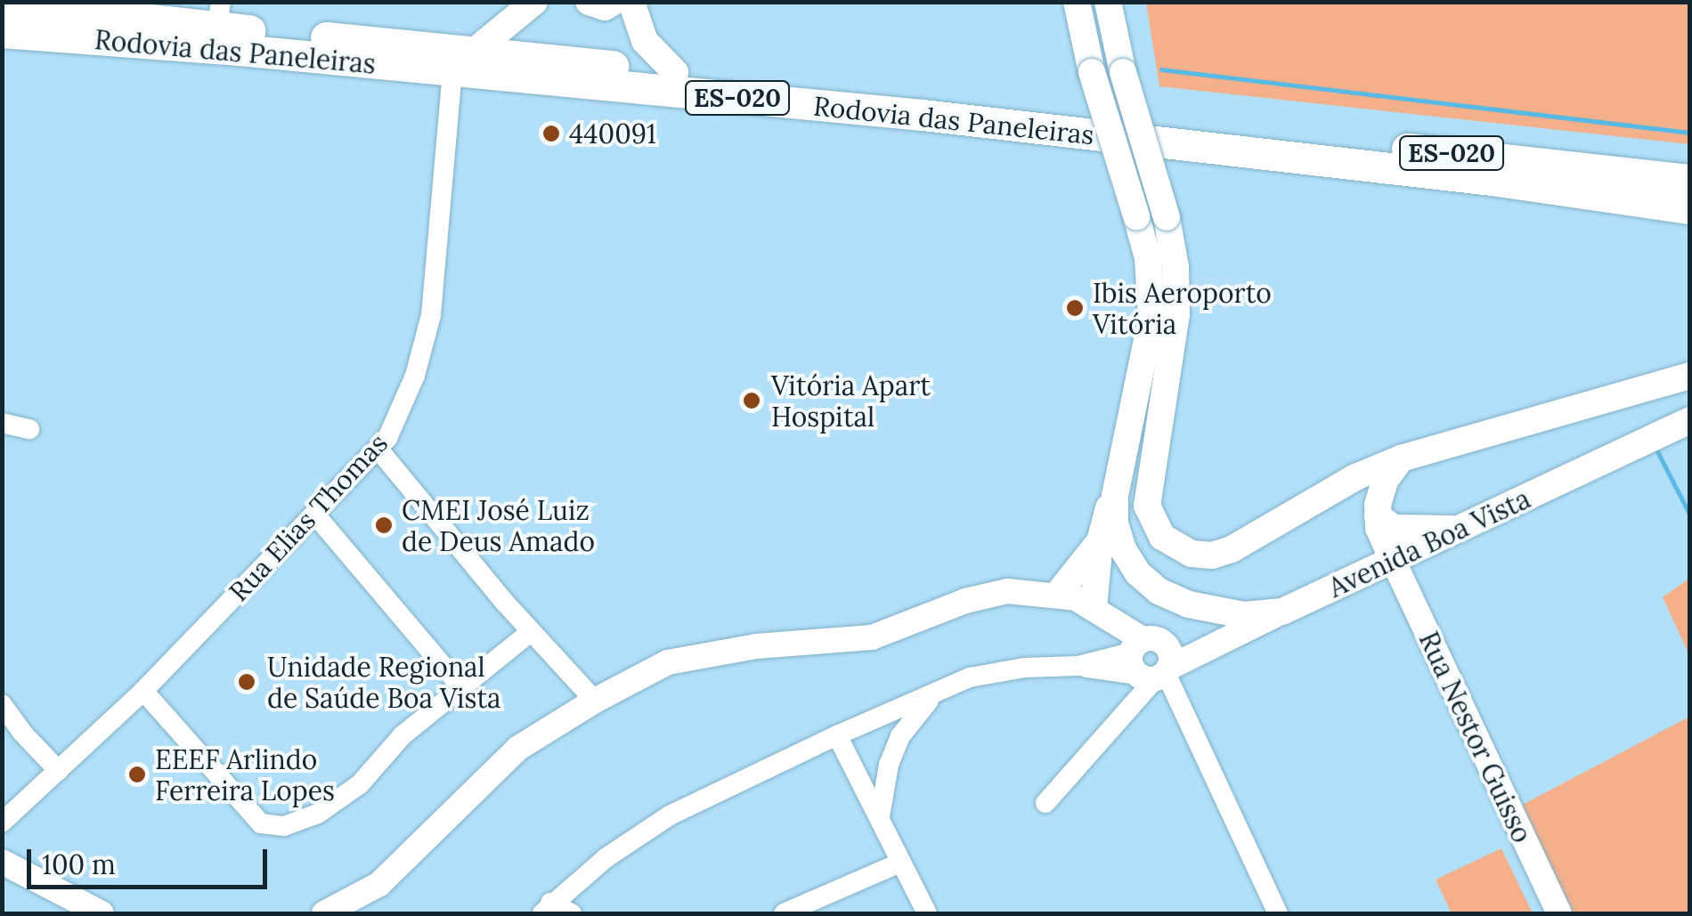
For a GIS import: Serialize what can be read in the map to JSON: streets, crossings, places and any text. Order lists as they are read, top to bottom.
{
  "streets": {
    "main road": ["Rodovia das Paneleiras", "ES-020", "Avenida Boa Vista"],
    "street": ["Rua Elias Thomas", "Rua Nestor Guisso"]
  },
  "crossings": [
    ["Rodovia das Paneleiras", "Rua Elias Thomas"],
    ["Avenida Boa Vista", "Rua Nestor Guisso"]
  ],
  "places": [
    "440091",
    "Ibis Aeroporto Vitória",
    "Vitória Apart Hospital",
    "CMEI José Luiz de Deus Amado",
    "Unidade Regional de Saúde Boa Vista",
    "EEEF Arlindo Ferreira Lopes"
  ],
  "scale_bar": "100 m"
}
